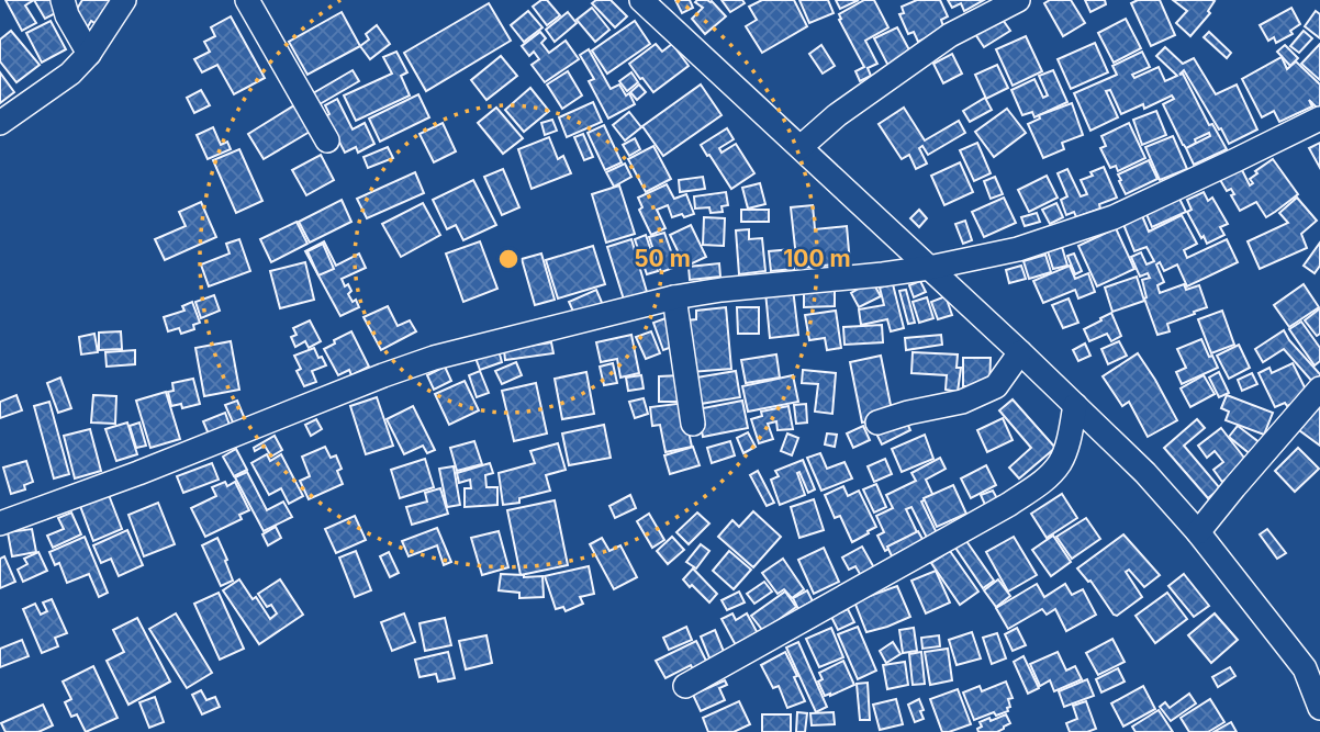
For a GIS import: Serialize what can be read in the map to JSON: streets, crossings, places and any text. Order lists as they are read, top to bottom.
{
  "rings": ["50 m", "100 m"]
}
